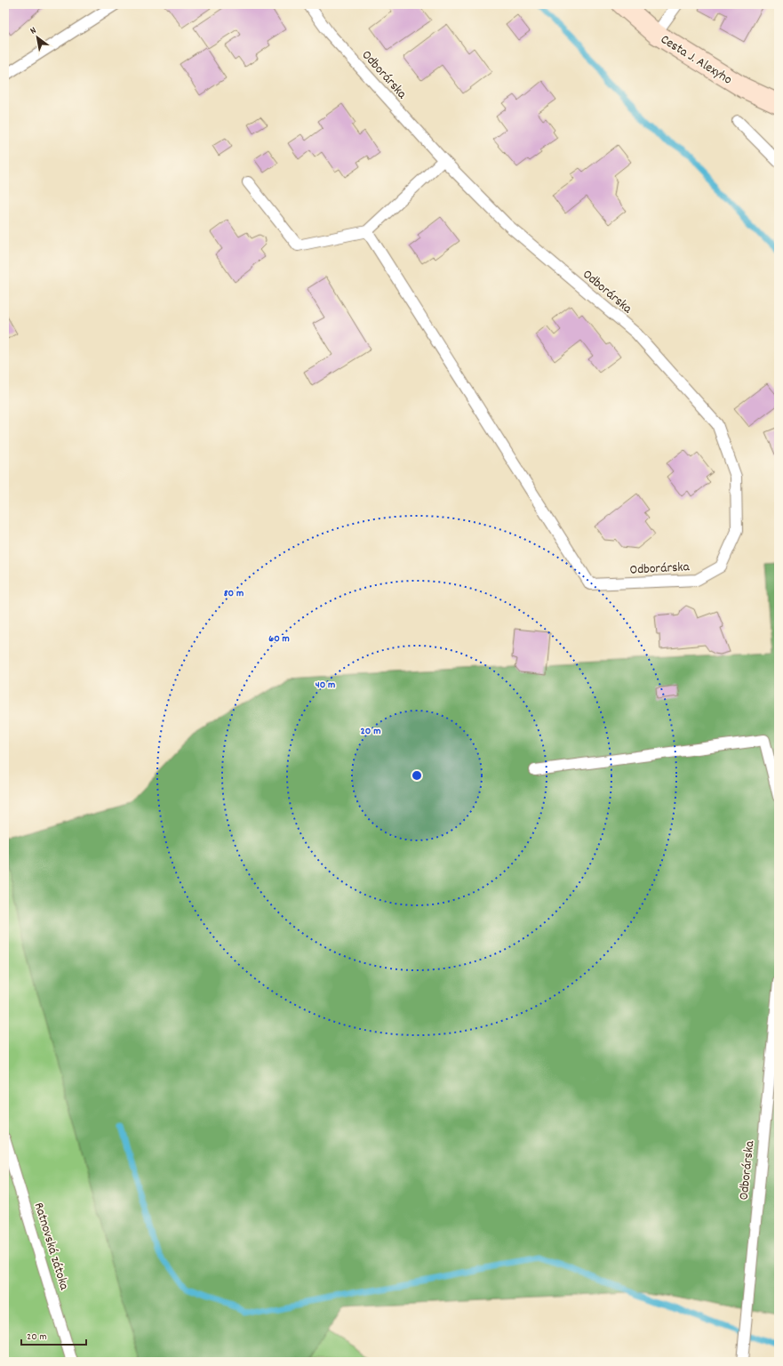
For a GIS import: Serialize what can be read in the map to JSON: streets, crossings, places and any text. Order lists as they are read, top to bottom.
{
  "streets": {
    "main road": ["Cesta J. Alexyho"],
    "lane": ["Odborárska", "Ratnovská zátoka"]
  },
  "scale_bar": "20 m",
  "north": "top left",
  "rings": [
    "80 m",
    "60 m",
    "40 m",
    "20 m"
  ]
}
